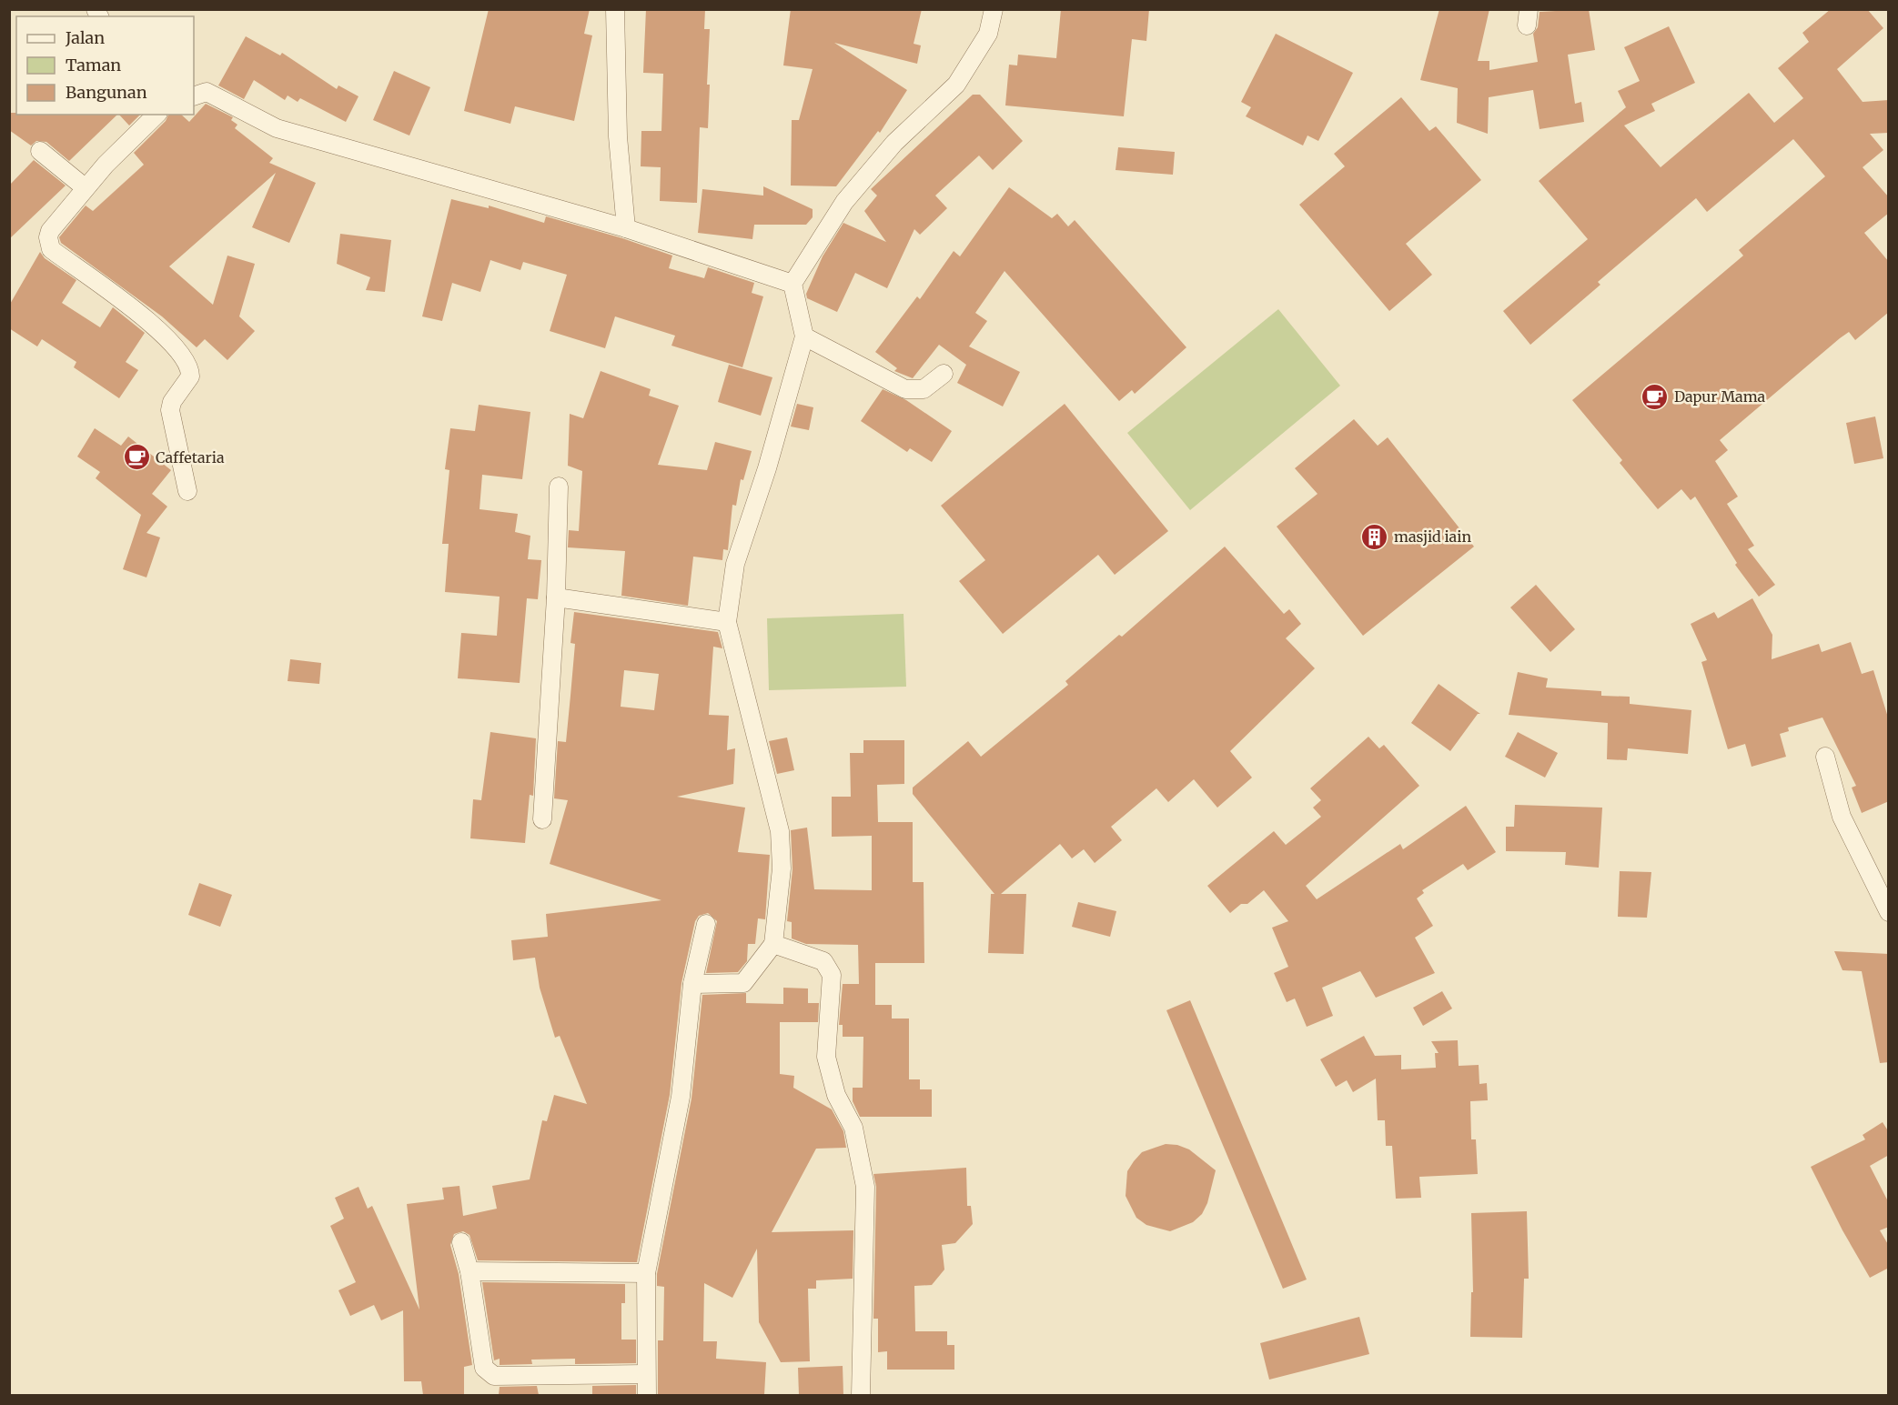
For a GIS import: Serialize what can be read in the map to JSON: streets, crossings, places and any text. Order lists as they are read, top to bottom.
{
  "places": {
    "cafe": ["Dapur Mama", "Caffetaria"],
    "building": ["masjid iain"]
  },
  "legend": ["Jalan", "Taman", "Bangunan"]
}
